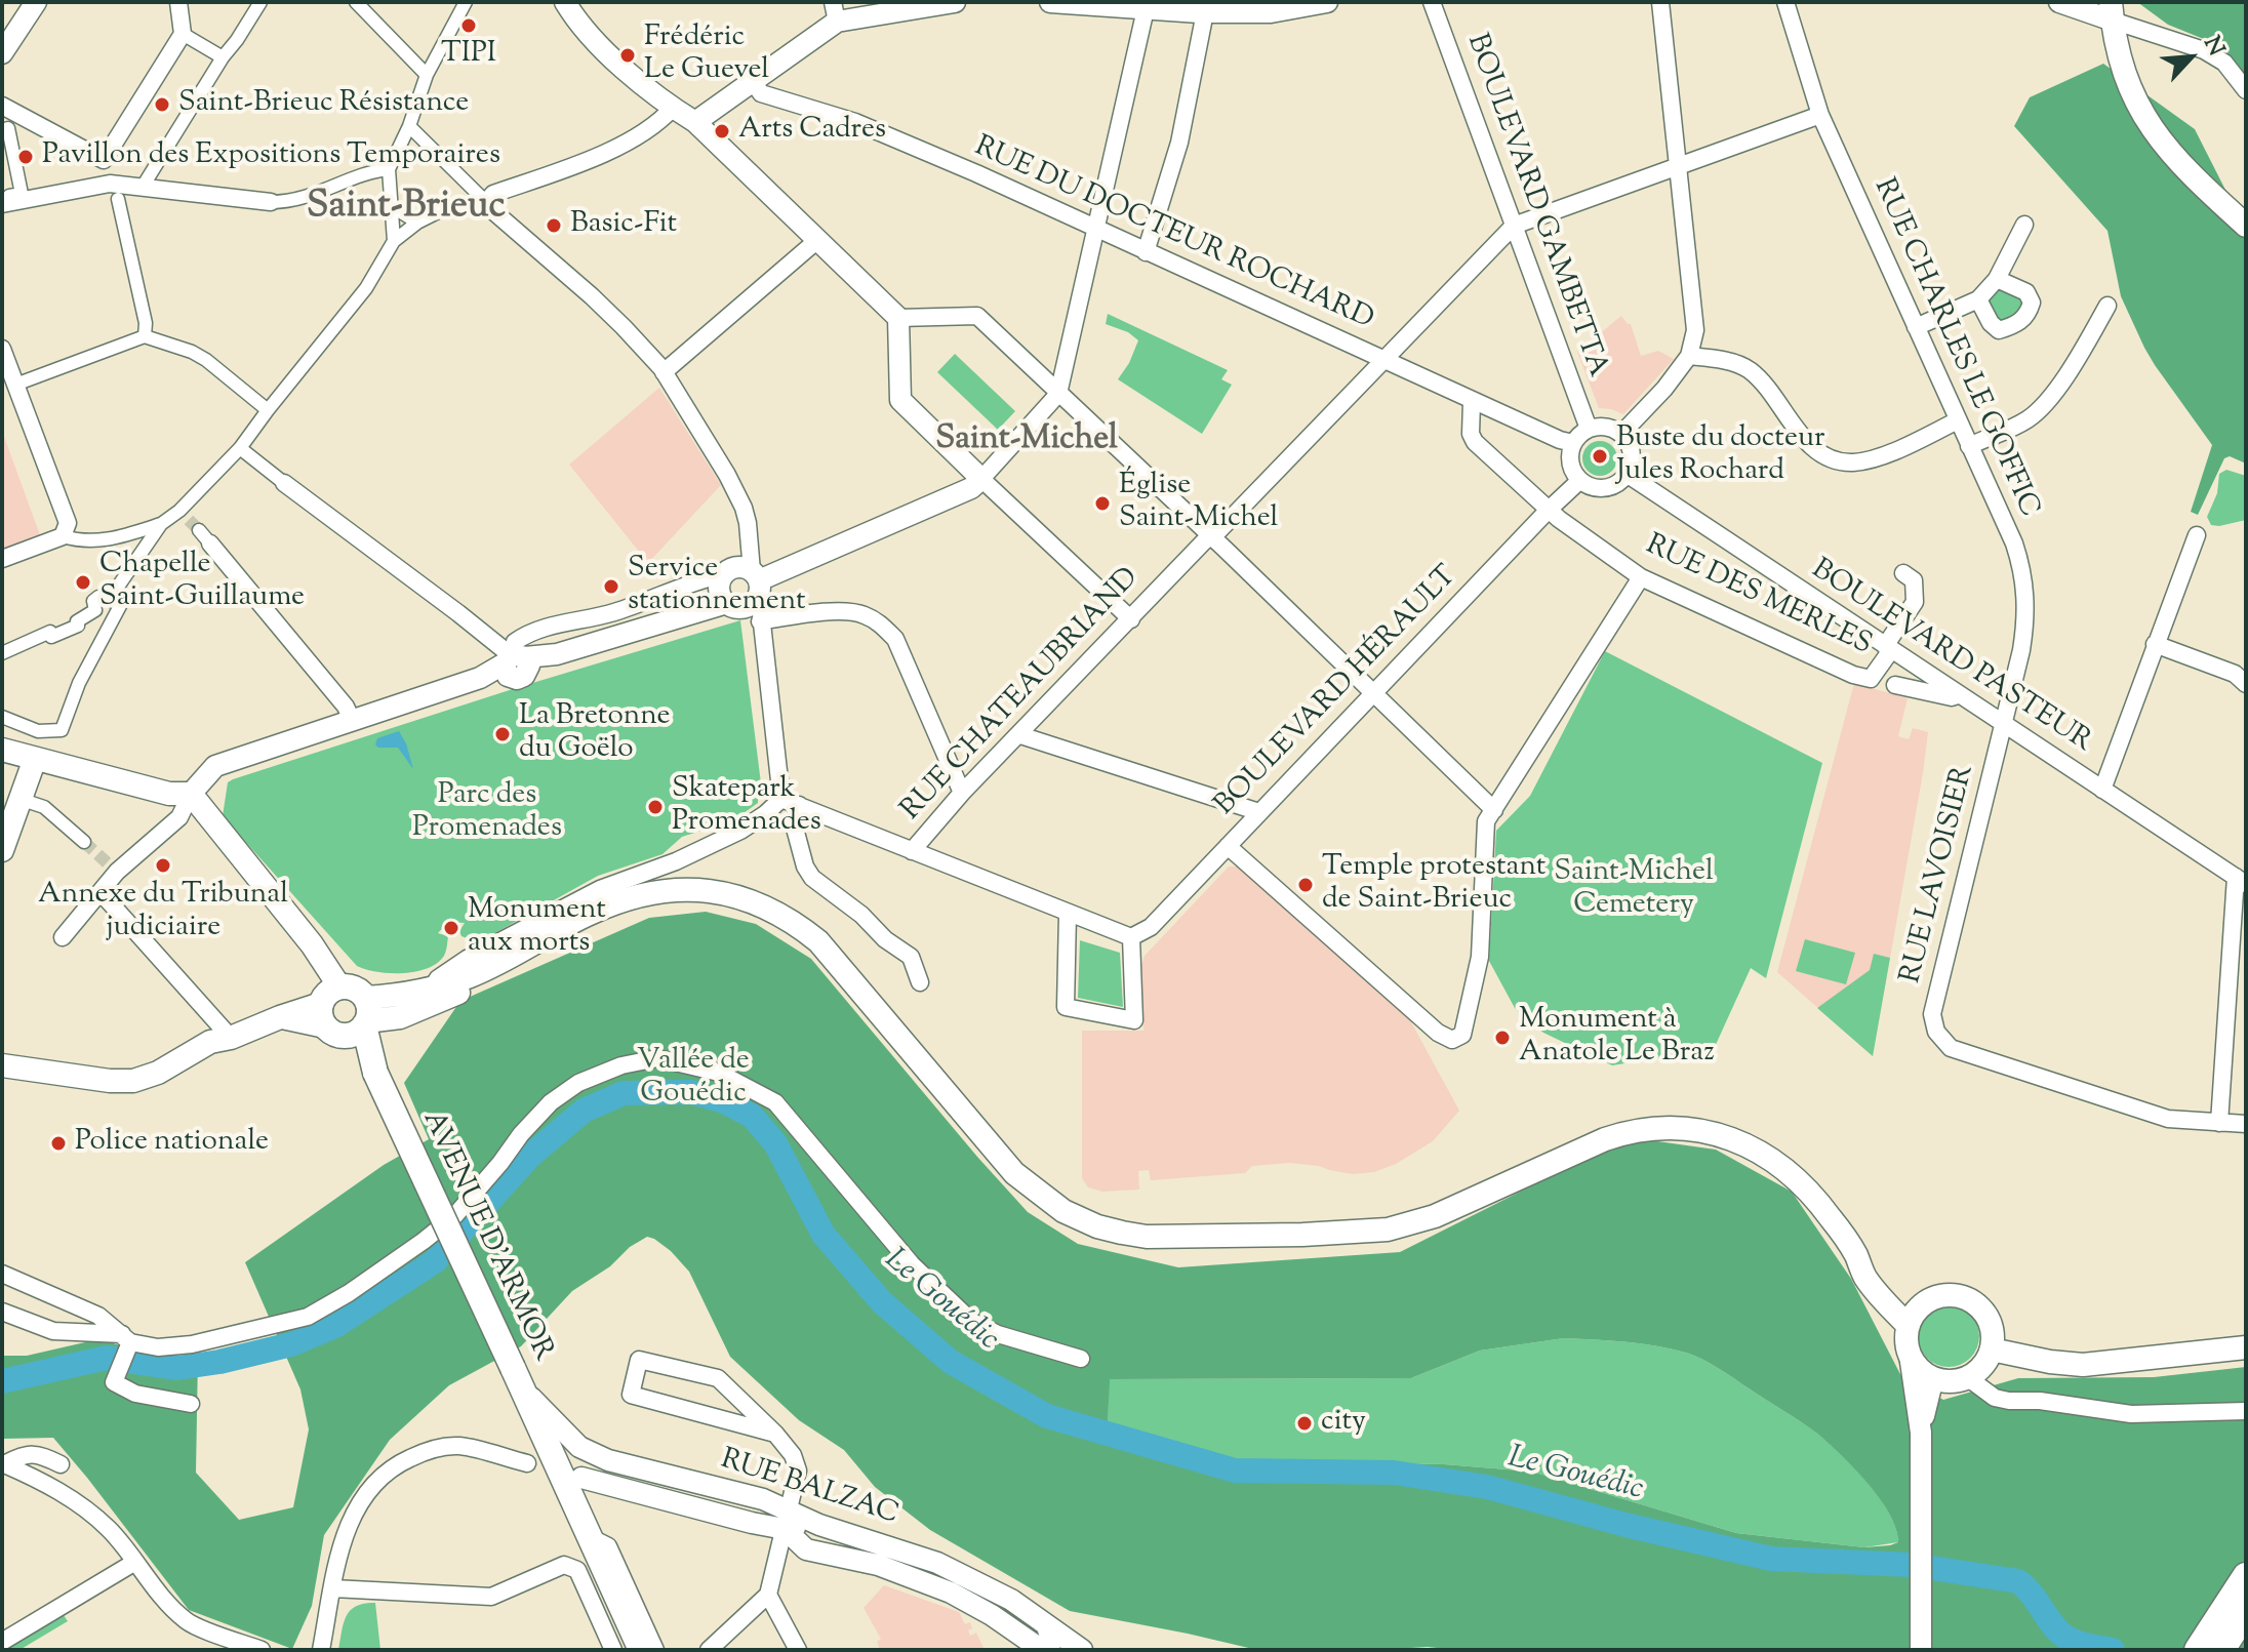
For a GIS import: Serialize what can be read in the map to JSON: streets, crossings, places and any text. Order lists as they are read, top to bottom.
{
  "streets": {
    "main road": ["AVENUE D'ARMOR"],
    "street": [
      "BOULEVARD GAMBETTA",
      "RUE DU DOCTEUR ROCHARD",
      "RUE CHARLES LE GOFFIC",
      "RUE DES MERLES",
      "BOULEVARD PASTEUR",
      "BOULEVARD HÉRAULT",
      "RUE CHATEAUBRIAND",
      "RUE LAVOISIER",
      "RUE BALZAC"
    ]
  },
  "crossings": [
    ["BOULEVARD GAMBETTA", "RUE DU DOCTEUR ROCHARD"],
    ["BOULEVARD GAMBETTA", "BOULEVARD PASTEUR"],
    ["BOULEVARD GAMBETTA", "BOULEVARD HÉRAULT"],
    ["BOULEVARD GAMBETTA", "RUE CHATEAUBRIAND"],
    ["RUE DU DOCTEUR ROCHARD", "RUE DES MERLES"],
    ["RUE DU DOCTEUR ROCHARD", "BOULEVARD PASTEUR"],
    ["RUE DU DOCTEUR ROCHARD", "BOULEVARD HÉRAULT"],
    ["RUE DU DOCTEUR ROCHARD", "RUE CHATEAUBRIAND"],
    ["RUE CHARLES LE GOFFIC", "BOULEVARD PASTEUR"],
    ["RUE CHARLES LE GOFFIC", "RUE LAVOISIER"],
    ["RUE DES MERLES", "BOULEVARD PASTEUR"],
    ["RUE DES MERLES", "BOULEVARD HÉRAULT"],
    ["BOULEVARD PASTEUR", "BOULEVARD HÉRAULT"],
    ["BOULEVARD PASTEUR", "RUE LAVOISIER"],
    ["AVENUE D'ARMOR", "RUE BALZAC"]
  ],
  "districts": ["Saint-Brieuc", "Saint-Michel"],
  "water": ["Le Gouédic"],
  "parks": ["Parc des Promenades", "Saint-Michel Cemetery", "Vallée de Gouédic"],
  "places": [
    "TIPI",
    "Frédéric Le Guevel",
    "Saint-Brieuc Résistance",
    "Arts Cadres",
    "Pavillon des Expositions Temporaires",
    "Basic-Fit",
    "Buste du docteur Jules Rochard",
    "Église Saint-Michel",
    "Chapelle Saint-Guillaume",
    "Service stationnement",
    "La Bretonne du Goëlo",
    "Skatepark Promenades",
    "Annexe du Tribunal judiciaire",
    "Temple protestant de Saint-Brieuc",
    "Monument aux morts",
    "Monument à Anatole Le Braz",
    "Police nationale",
    "city"
  ],
  "north": "top right"
}
